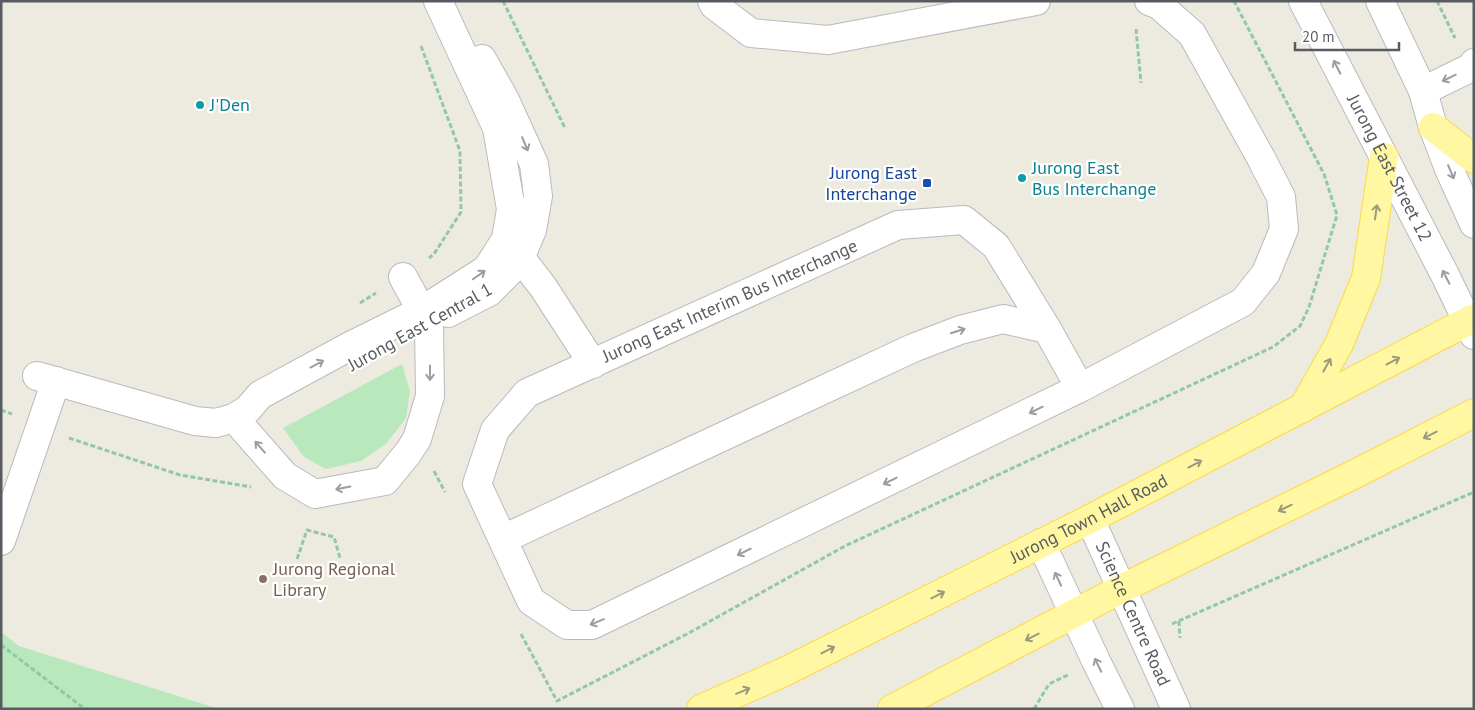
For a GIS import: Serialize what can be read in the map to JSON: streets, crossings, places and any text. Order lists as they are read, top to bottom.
{
  "streets": {
    "main road": ["Jurong Town Hall Road"],
    "street": [
      "Jurong East Street 12",
      "Jurong East Interim Bus Interchange",
      "Jurong East Central 1",
      "Science Centre Road"
    ]
  },
  "crossings": [
    ["Jurong East Street 12", "Jurong Town Hall Road"],
    ["Jurong Town Hall Road", "Science Centre Road"]
  ],
  "places": {
    "other": ["J'Den", "Jurong East Bus Interchange", "Jurong Regional Library"],
    "transit": ["Jurong East Interchange"]
  },
  "scale_bar": "20 m"
}
